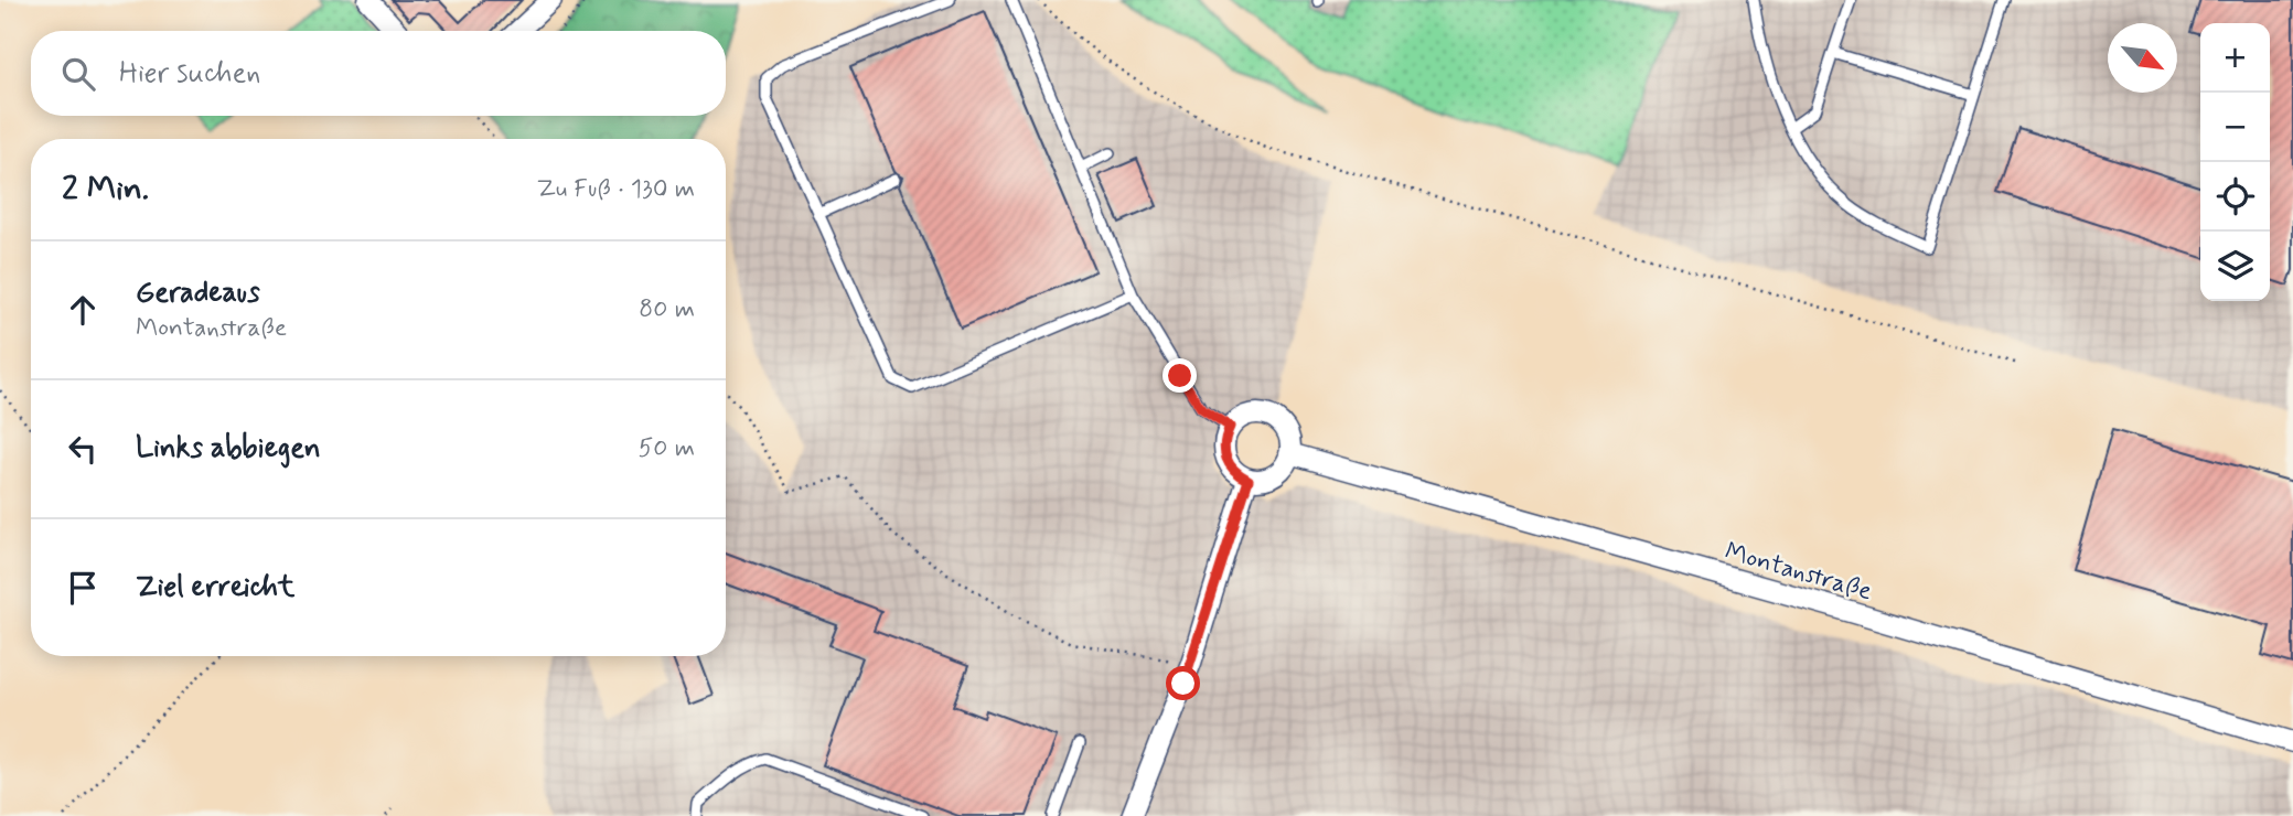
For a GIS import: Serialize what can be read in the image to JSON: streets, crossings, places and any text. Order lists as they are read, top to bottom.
{
  "streets": {
    "street": ["Montanstraße"]
  },
  "north": "bottom right",
  "page": {
    "map_buttons": ["+", "−"],
    "search": "Hier suchen",
    "heading": ["2 Min.", "Zu Fuß · 130 m"],
    "list": [
      ["Geradeaus", "Montanstraße", "80 m"],
      ["Links abbiegen", "50 m"],
      "Ziel erreicht"
    ]
  }
}
